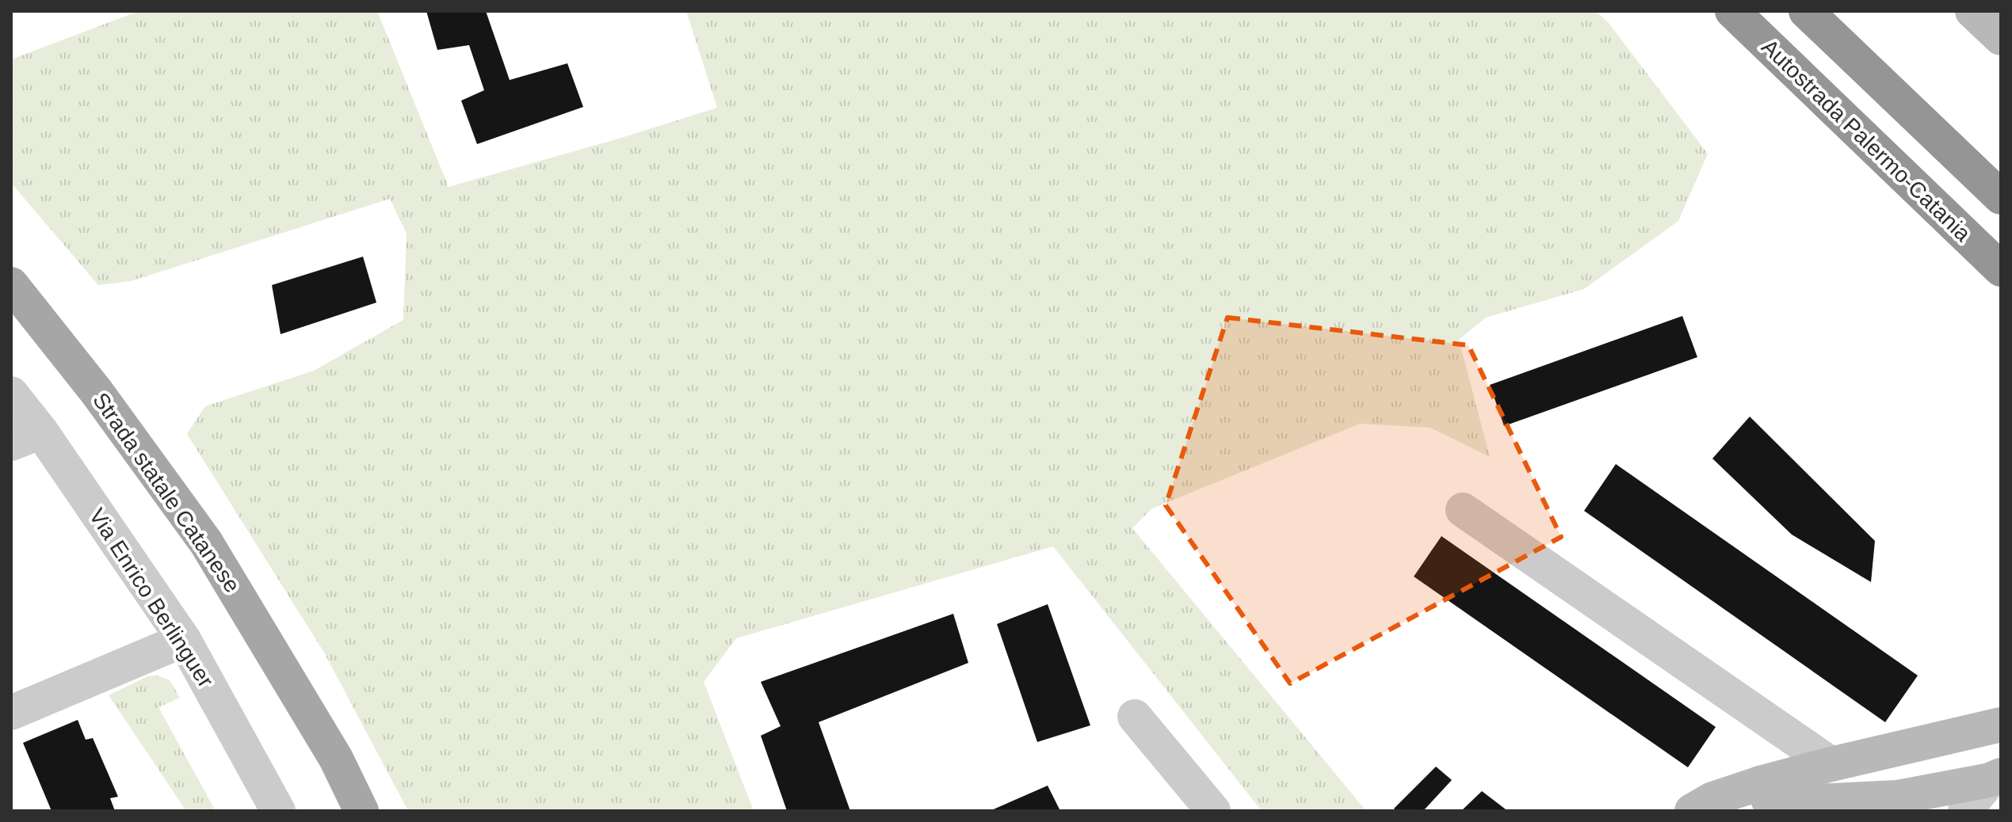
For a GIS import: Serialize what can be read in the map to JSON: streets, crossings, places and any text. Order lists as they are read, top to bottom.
{
  "streets": {
    "highway": ["Autostrada Palermo-Catania"],
    "main road": ["Strada statale Catanese"],
    "street": ["Via Enrico Berlinguer"]
  }
}
